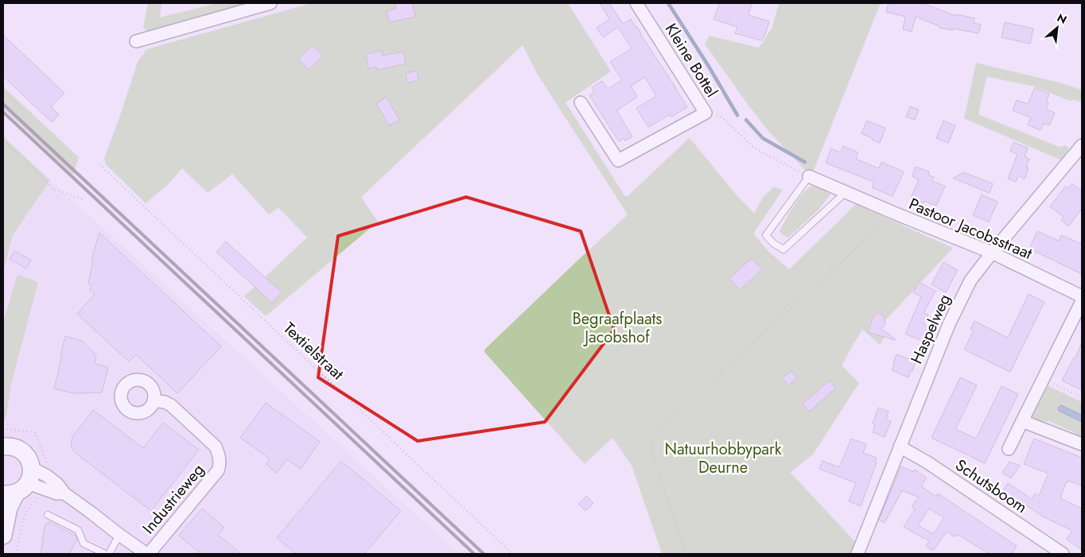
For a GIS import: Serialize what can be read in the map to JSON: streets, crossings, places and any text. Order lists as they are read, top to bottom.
{
  "streets": {
    "street": [
      "Kleine Bottel",
      "Pastoor Jacobsstraat",
      "Haspelweg",
      "Schutsboom",
      "Industrieweg"
    ],
    "path": ["Textielstraat"]
  },
  "crossings": [
    ["Pastoor Jacobsstraat", "Haspelweg"],
    ["Haspelweg", "Schutsboom"]
  ],
  "parks": ["Begraafplaats Jacobshof", "Natuurhobbypark Deurne"],
  "north": "top right"
}
